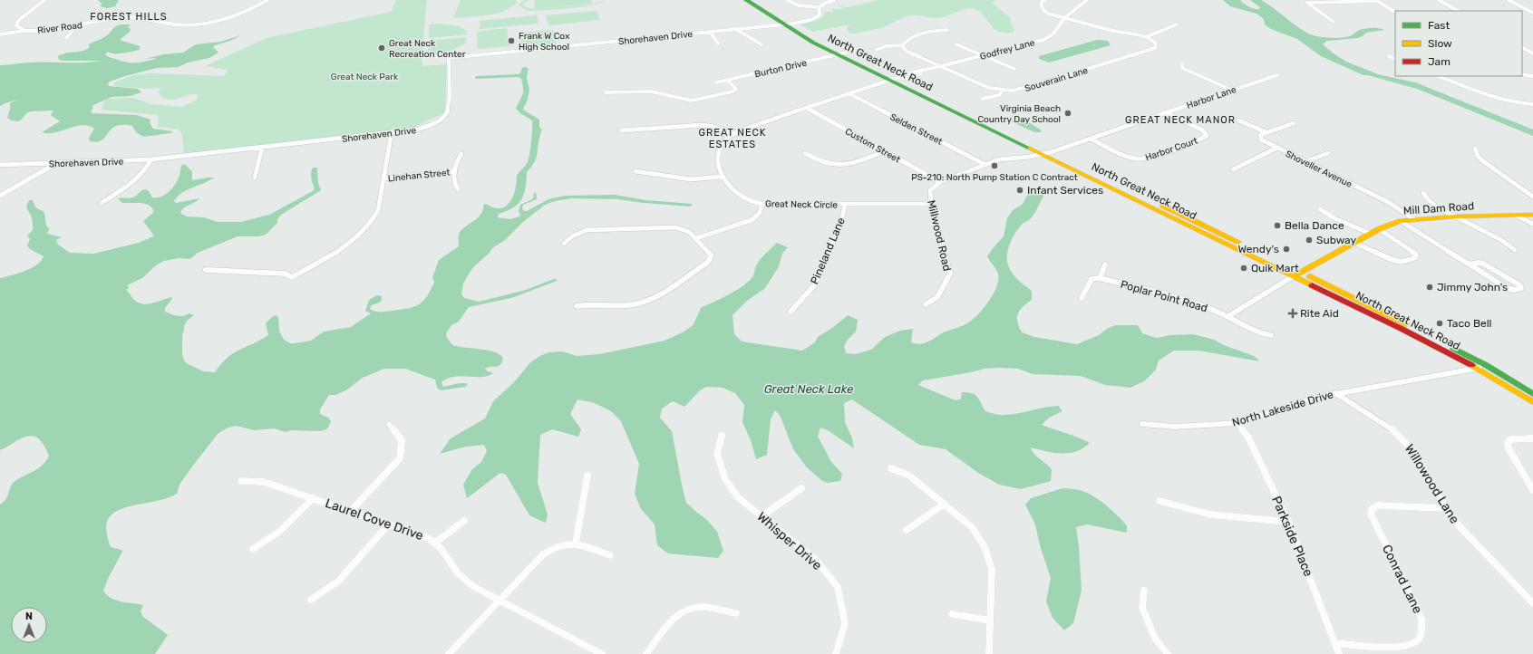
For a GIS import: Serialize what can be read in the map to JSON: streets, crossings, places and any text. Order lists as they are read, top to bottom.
{
  "streets": {
    "main road": ["North Great Neck Road", "Mill Dam Road"],
    "street": [
      "River Road",
      "Shorehaven Drive",
      "Godfrey Lane",
      "Burton Drive",
      "Souverain Lane",
      "Harbor Lane",
      "Selden Street",
      "Custom Street",
      "Harbor Court",
      "Shoveller Avenue",
      "Linehan Street",
      "Great Neck Circle",
      "Millwood Road",
      "Pineland Lane",
      "Poplar Point Road",
      "North Lakeside Drive",
      "Willowood Lane",
      "Laurel Cove Drive",
      "Parkside Place",
      "Whisper Drive",
      "Conrad Lane"
    ]
  },
  "crossings": [
    ["Shorehaven Drive", "North Great Neck Road"],
    ["Godfrey Lane", "North Great Neck Road"],
    ["Godfrey Lane", "Souverain Lane"],
    ["North Great Neck Road", "Burton Drive"],
    ["North Great Neck Road", "Harbor Lane"],
    ["North Great Neck Road", "Mill Dam Road"],
    ["North Great Neck Road", "North Lakeside Drive"],
    ["Harbor Lane", "Harbor Court"],
    ["Custom Street", "Millwood Road"],
    ["Shoveller Avenue", "Mill Dam Road"],
    ["Great Neck Circle", "Millwood Road"],
    ["Great Neck Circle", "Pineland Lane"],
    ["North Lakeside Drive", "Willowood Lane"],
    ["North Lakeside Drive", "Parkside Place"],
    ["Willowood Lane", "Conrad Lane"],
    ["Parkside Place", "Conrad Lane"]
  ],
  "districts": ["FOREST HILLS", "GREAT NECK MANOR", "GREAT NECK ESTATES"],
  "water": ["Great Neck Lake"],
  "parks": ["Great Neck Park"],
  "places": {
    "other": [
      "Frank W Cox High School",
      "Great Neck Recreation Center",
      "Virginia Beach Country Day School",
      "PS-210: North Pump Station C Contract",
      "Infant Services",
      "Bella Dance",
      "Subway",
      "Wendy's",
      "Quik Mart",
      "Jimmy John's",
      "Taco Bell"
    ],
    "health": ["Rite Aid"]
  },
  "legend": ["Fast", "Slow", "Jam"],
  "north": "top"
}
